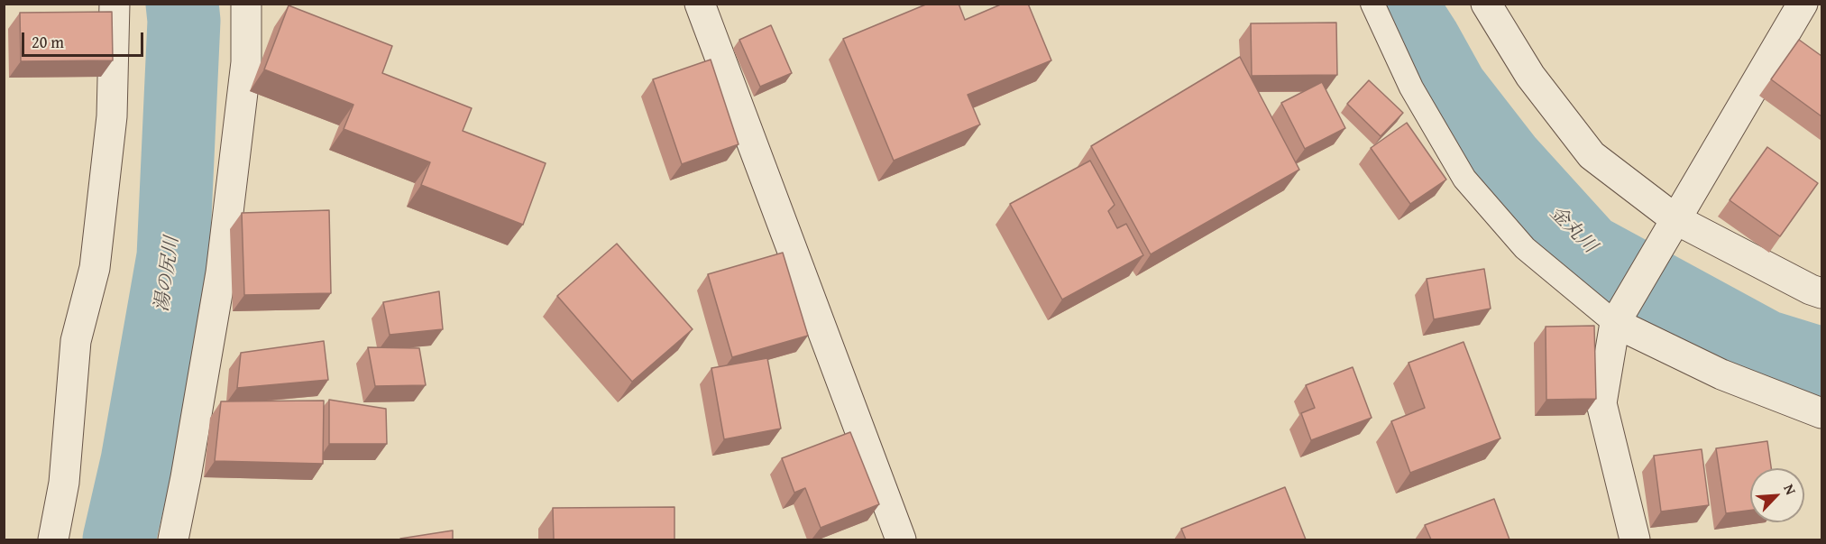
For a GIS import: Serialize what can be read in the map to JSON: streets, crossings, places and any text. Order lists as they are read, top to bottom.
{
  "water": ["金丸川", "湯の尻川"],
  "scale_bar": "20 m",
  "north": "top right"
}
